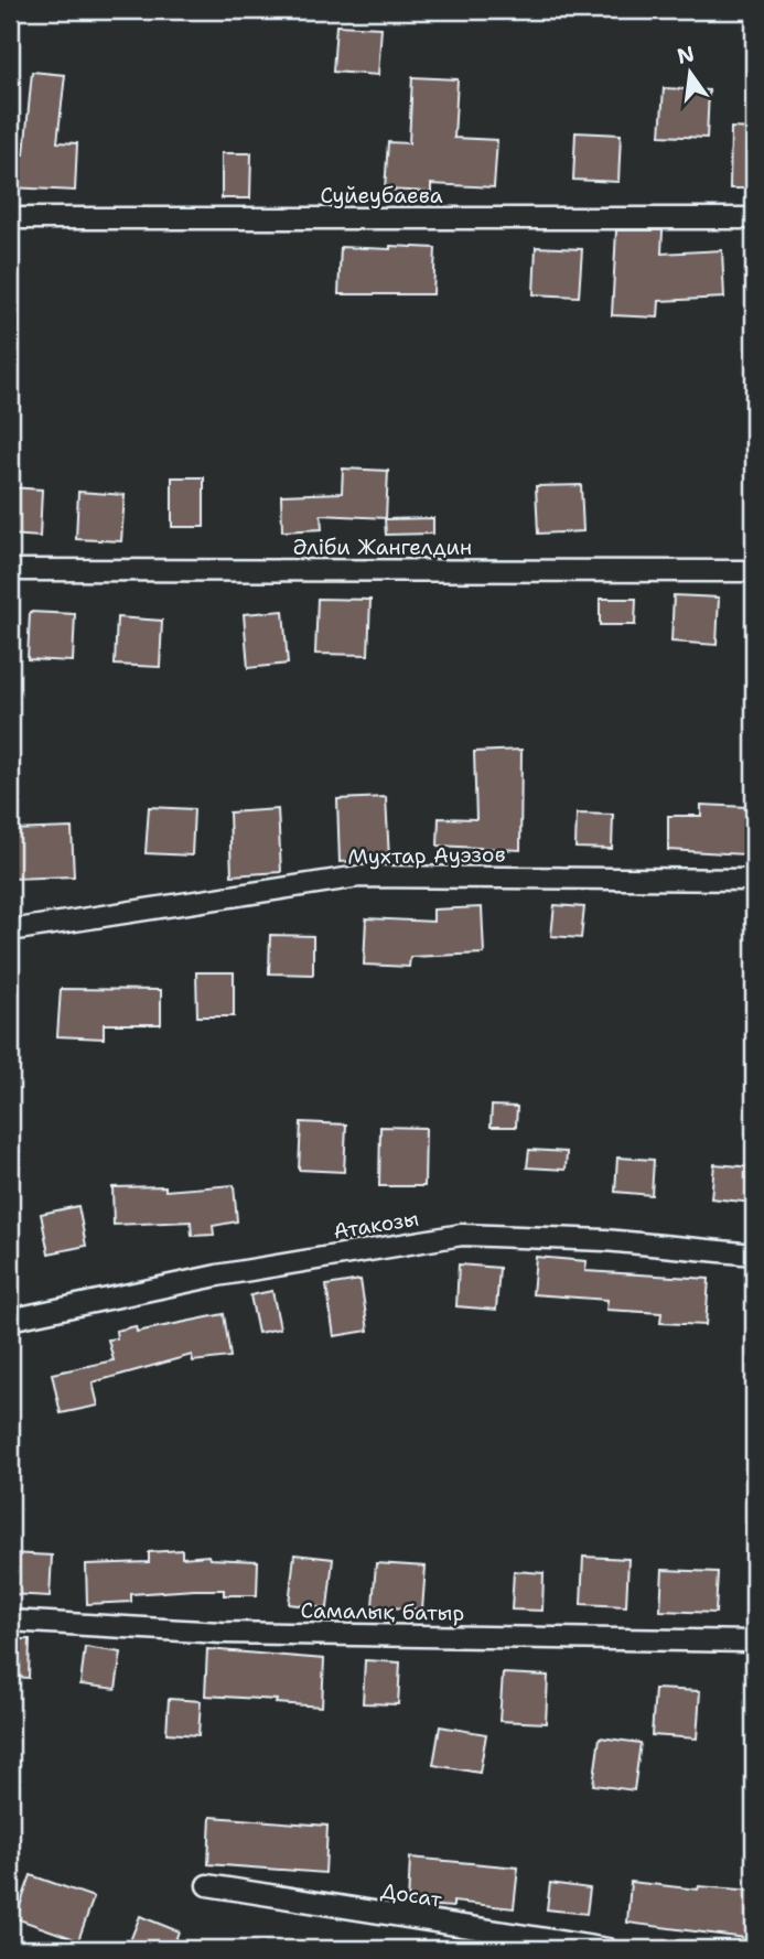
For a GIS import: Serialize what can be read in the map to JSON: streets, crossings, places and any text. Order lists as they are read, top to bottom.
{
  "streets": {
    "street": [
      "Суйеубаева",
      "Әліби Жангелдин",
      "Мухтар Ауэзов",
      "Атакозы",
      "Самалық батыр",
      "Досат"
    ]
  },
  "north": "top"
}
